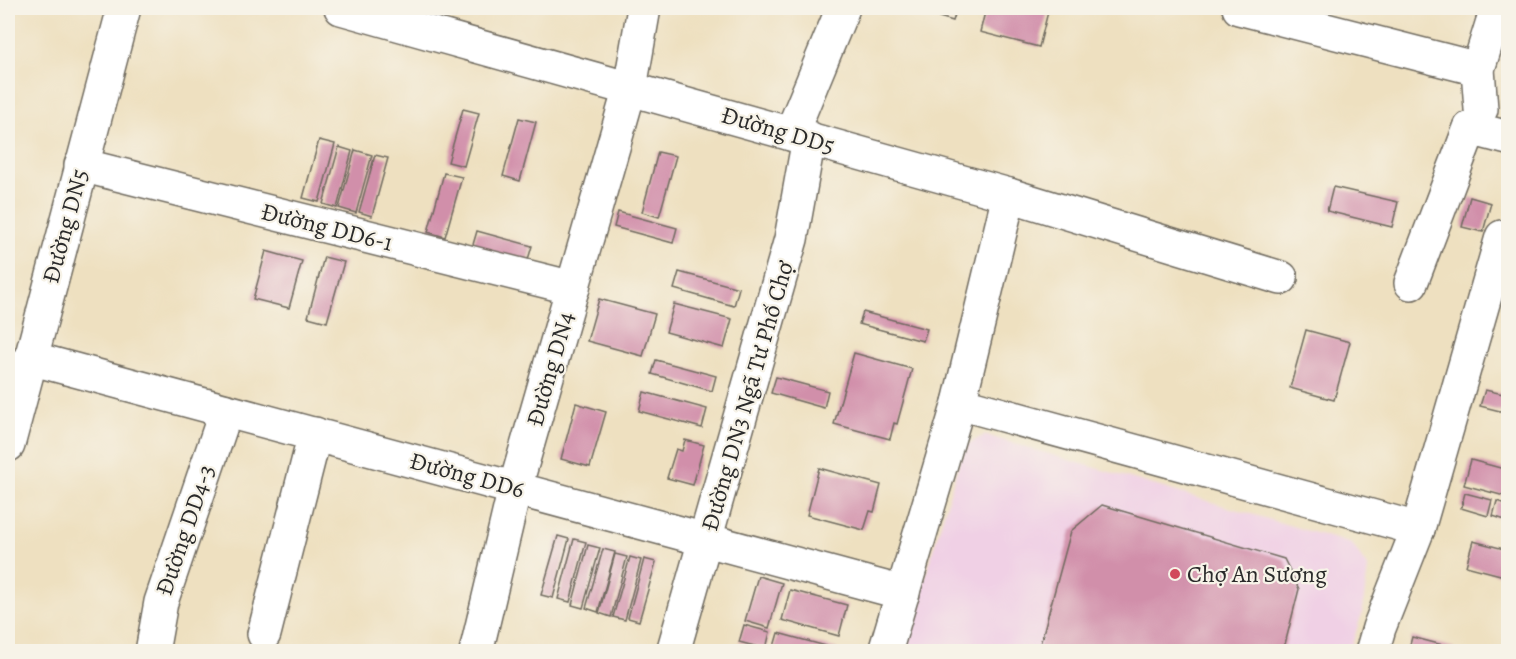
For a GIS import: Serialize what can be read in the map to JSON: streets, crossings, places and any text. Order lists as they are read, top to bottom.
{
  "streets": {
    "street": [
      "Đường DD5",
      "Đường DN5",
      "Đường DD6-1",
      "Đường DN4",
      "Đường DN3 Ngã Tư Phố Chợ",
      "Đường DD6",
      "Đường DD4-3"
    ]
  },
  "crossings": [
    ["Đường DD5", "Đường DN4"],
    ["Đường DD5", "Đường DN3 Ngã Tư Phố Chợ"],
    ["Đường DN5", "Đường DD6-1"],
    ["Đường DN5", "Đường DD6"],
    ["Đường DD6-1", "Đường DN4"],
    ["Đường DN4", "Đường DD6"],
    ["Đường DN3 Ngã Tư Phố Chợ", "Đường DD6"],
    ["Đường DD6", "Đường DD4-3"]
  ],
  "places": ["Chợ An Sương"]
}
